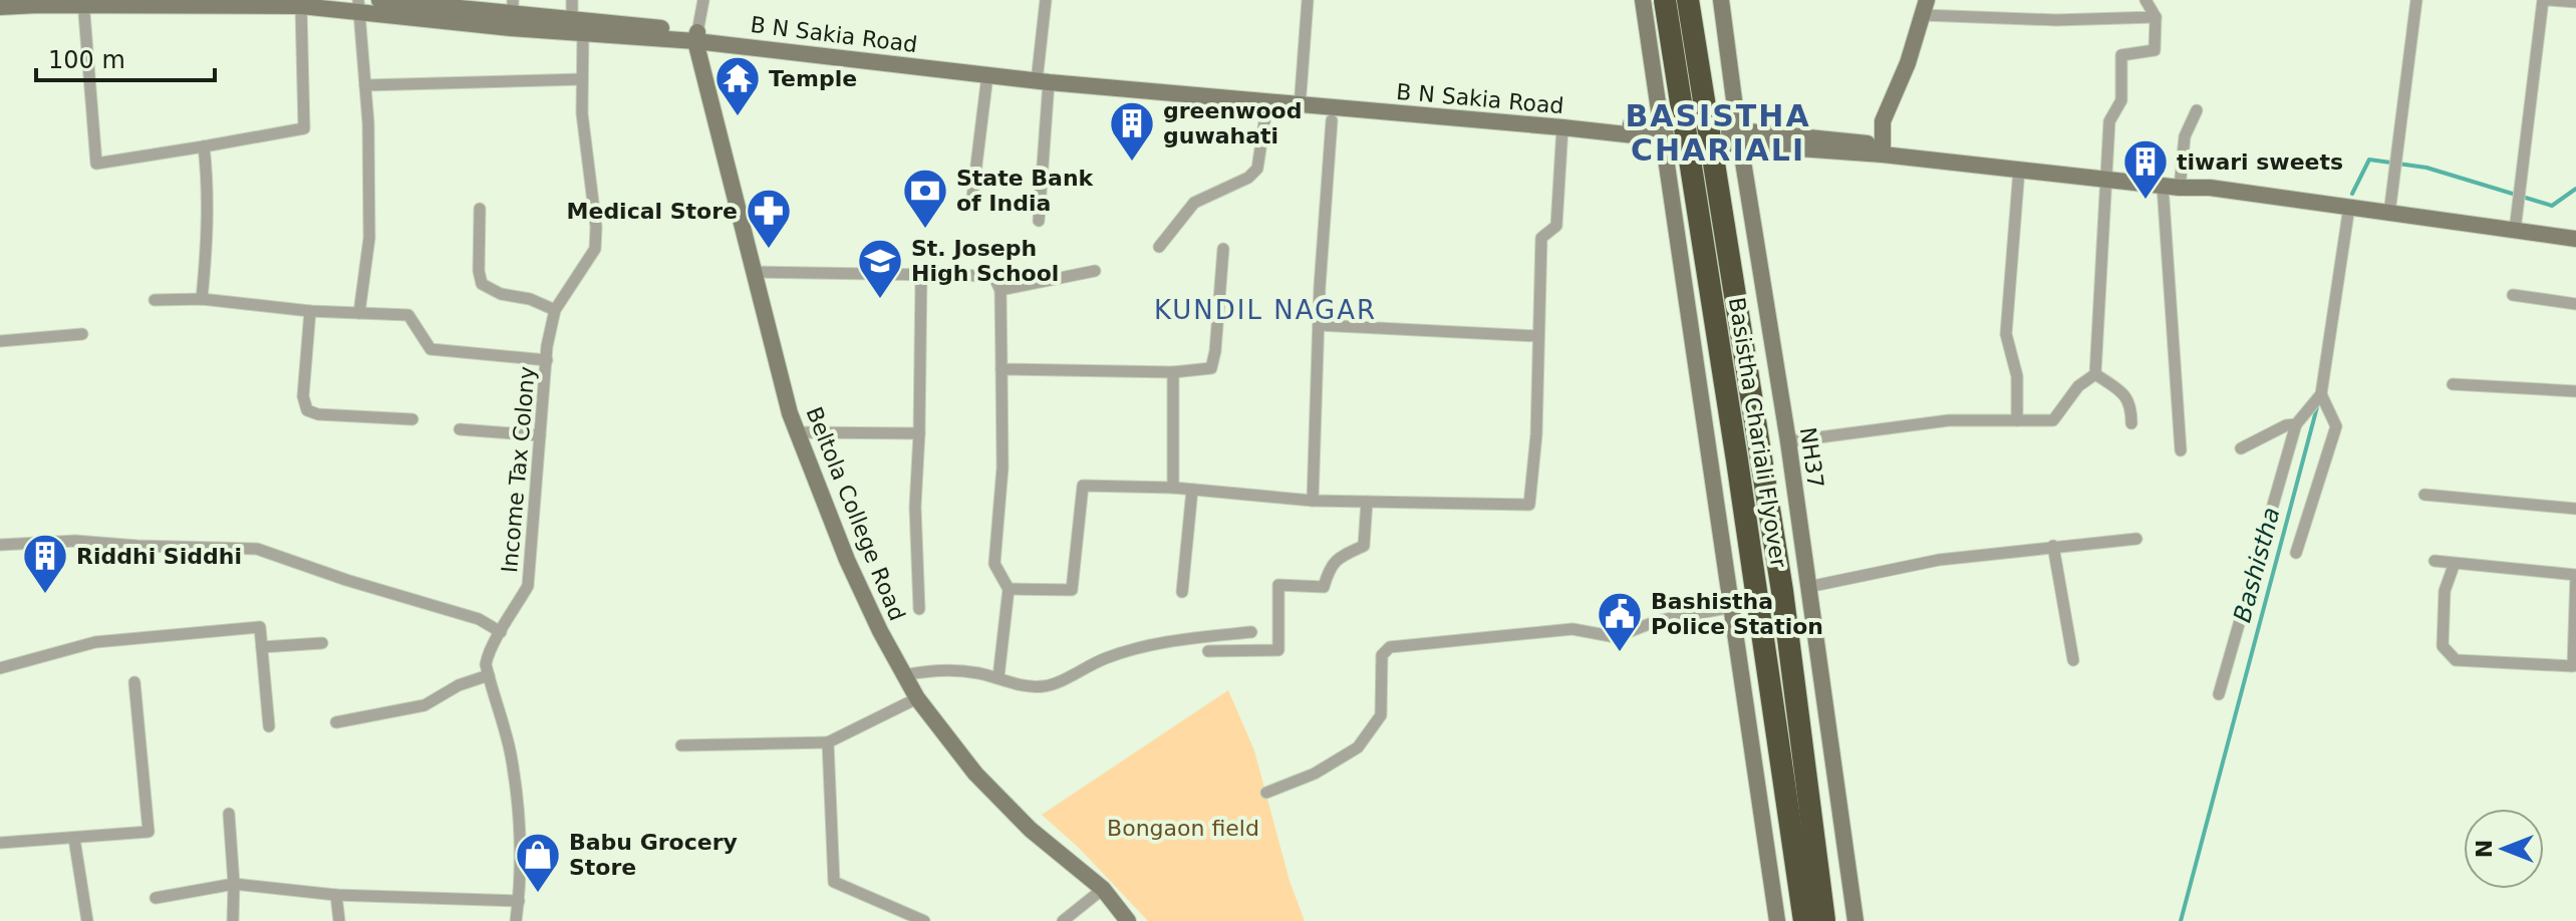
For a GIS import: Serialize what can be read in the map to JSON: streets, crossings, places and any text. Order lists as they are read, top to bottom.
{
  "streets": {
    "highway": ["Basistha Chariali Flyover"],
    "street": [
      "B N Sakia Road",
      "NH37",
      "Income Tax Colony",
      "Beltola College Road"
    ]
  },
  "crossings": [
    ["B N Sakia Road", "Income Tax Colony"],
    ["B N Sakia Road", "Beltola College Road"]
  ],
  "districts": ["BASISTHA CHARIALI", "KUNDIL NAGAR"],
  "water": ["Bashistha"],
  "parks": ["Bongaon field"],
  "places": {
    "temple": ["Temple"],
    "building": ["greenwood guwahati", "tiwari sweets", "Riddhi Siddhi"],
    "bank": ["State Bank of India"],
    "pharmacy": ["Medical Store"],
    "school or university": ["St. Joseph High School"],
    "public building": ["Bashistha Police Station"],
    "shop": ["Babu Grocery Store"]
  },
  "scale_bar": "100 m",
  "north": "left"
}
